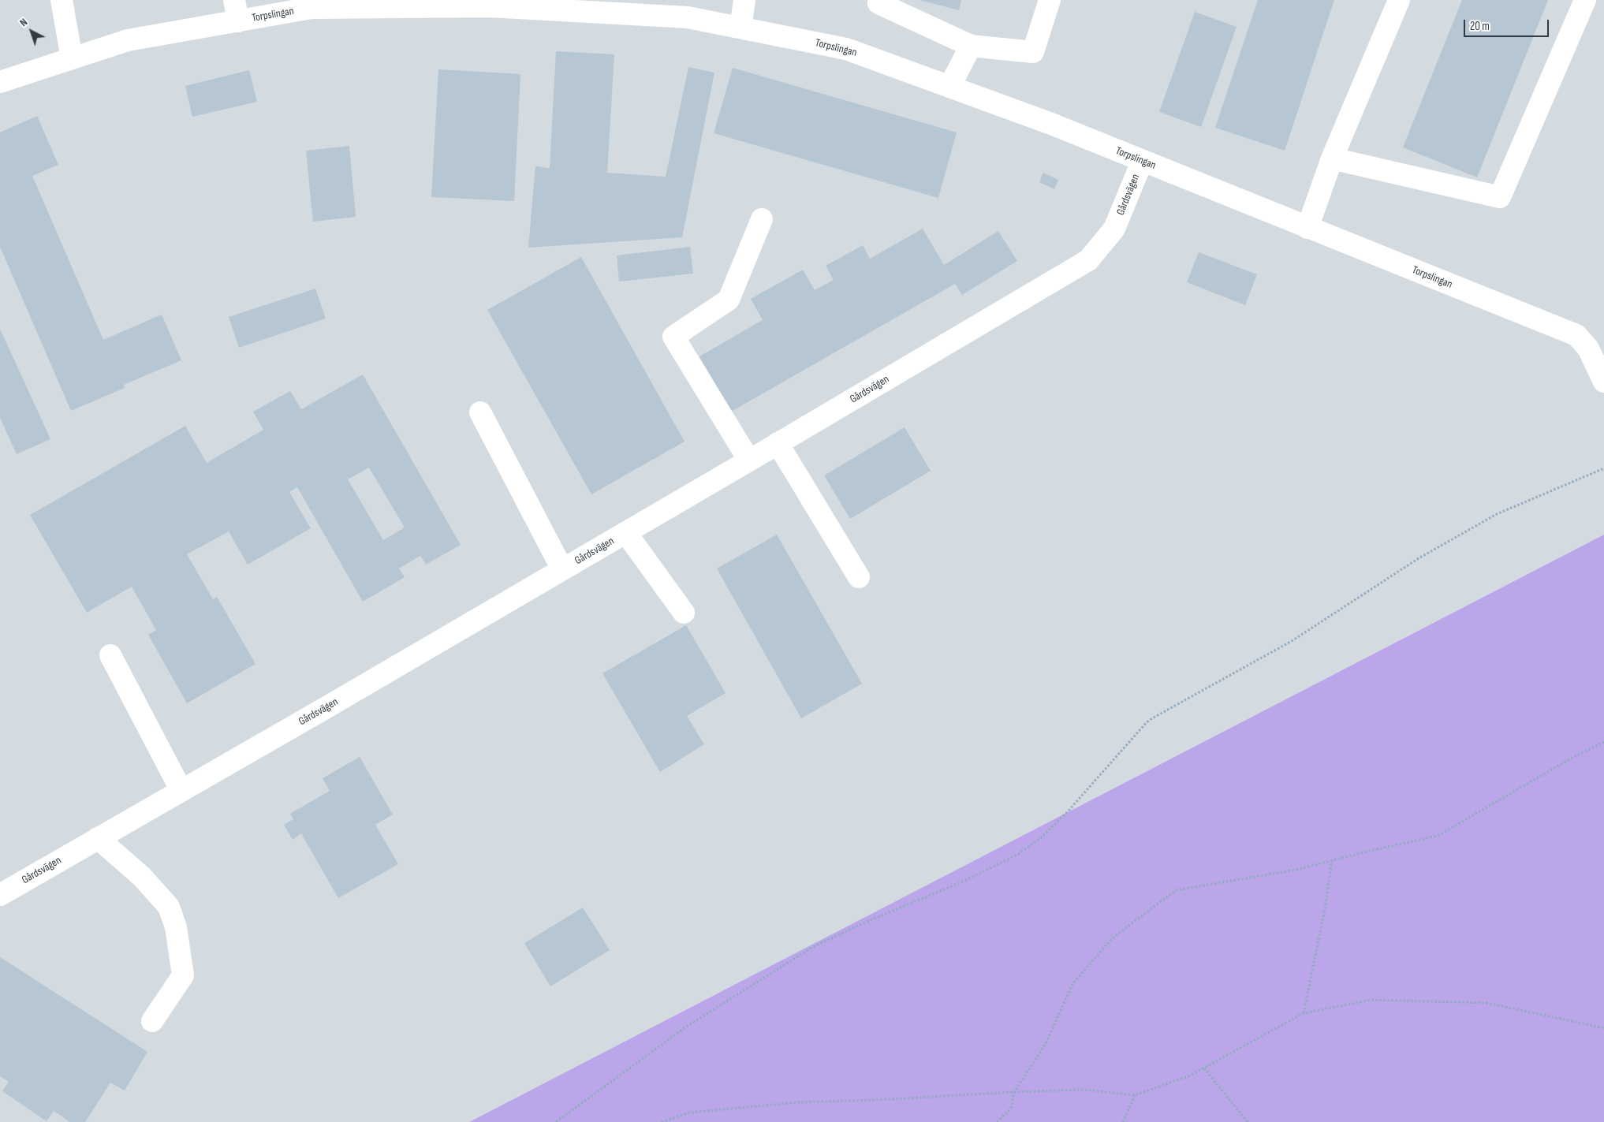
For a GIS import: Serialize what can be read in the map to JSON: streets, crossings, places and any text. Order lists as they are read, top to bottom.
{
  "streets": {
    "street": ["Torpslingan", "Gårdsvägen"]
  },
  "crossings": [
    ["Torpslingan", "Gårdsvägen"]
  ],
  "scale_bar": "20 m",
  "north": "top left"
}
